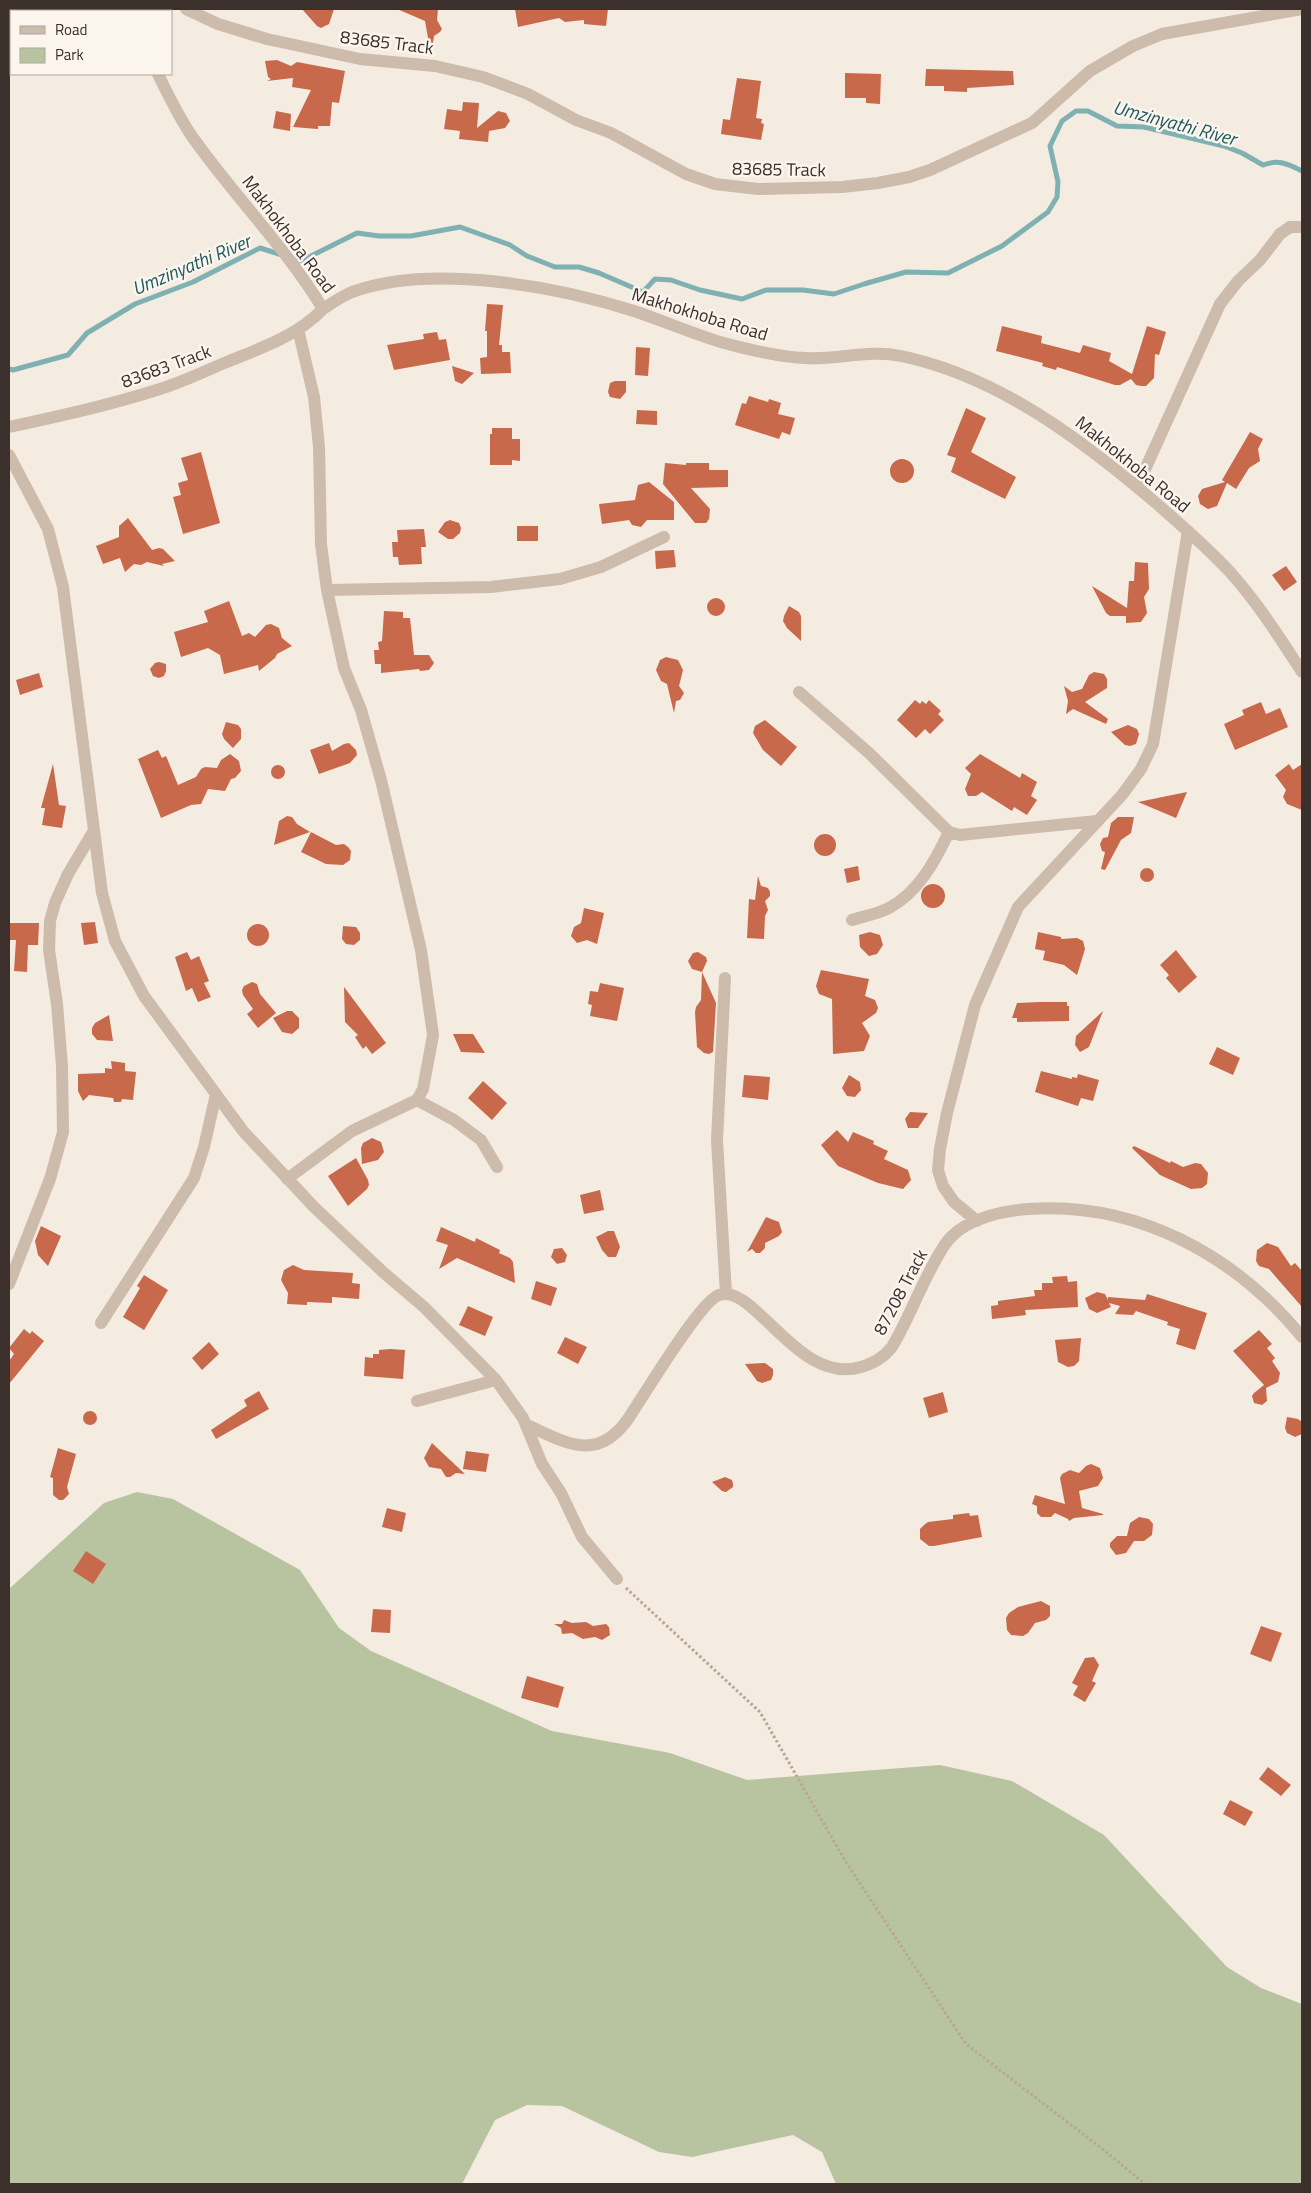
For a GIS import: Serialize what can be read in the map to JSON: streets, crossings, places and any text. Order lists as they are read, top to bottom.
{
  "streets": {
    "street": [
      "83685 Track",
      "Makhokhoba Road",
      "83683 Track",
      "87208 Track"
    ]
  },
  "crossings": [
    ["Makhokhoba Road", "83683 Track"]
  ],
  "water": ["Umzinyathi River"],
  "legend": ["Road", "Park"]
}
